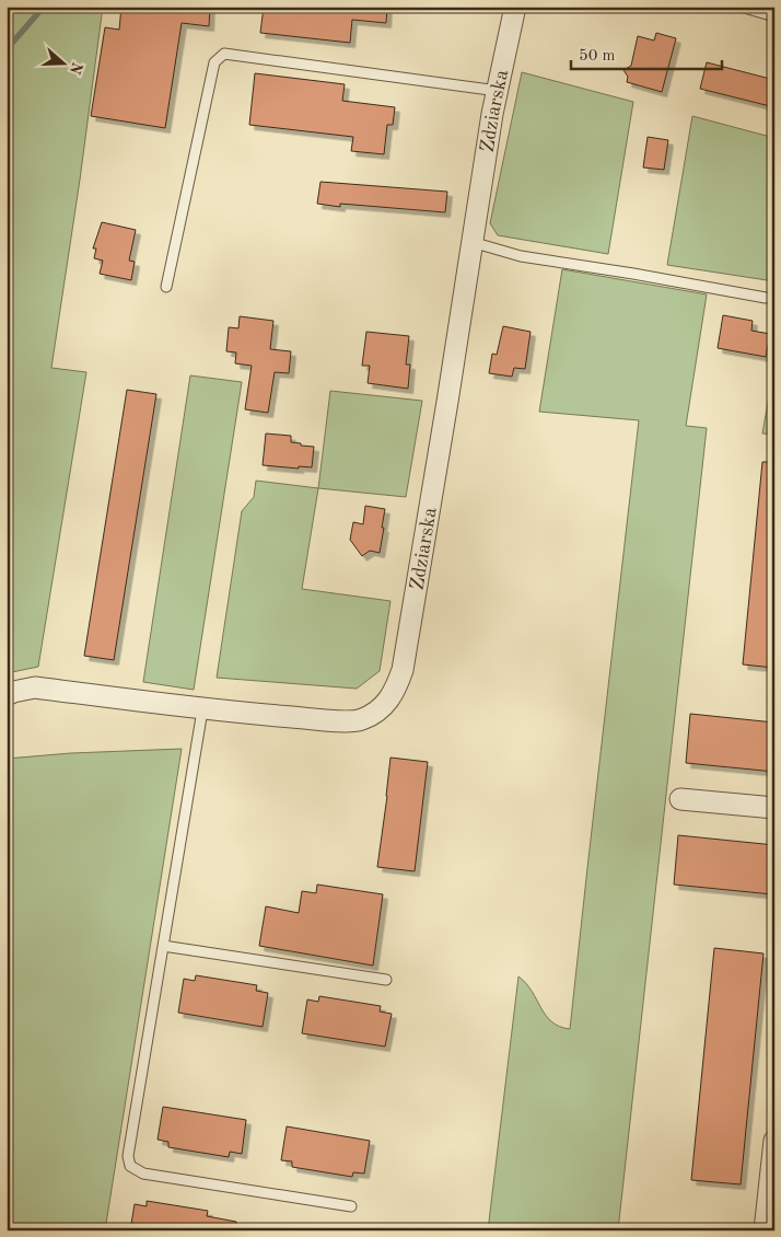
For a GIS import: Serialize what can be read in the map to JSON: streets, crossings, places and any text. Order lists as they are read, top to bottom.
{
  "streets": {
    "street": ["Zdziarska"]
  },
  "scale_bar": "50 m",
  "north": "right"
}
